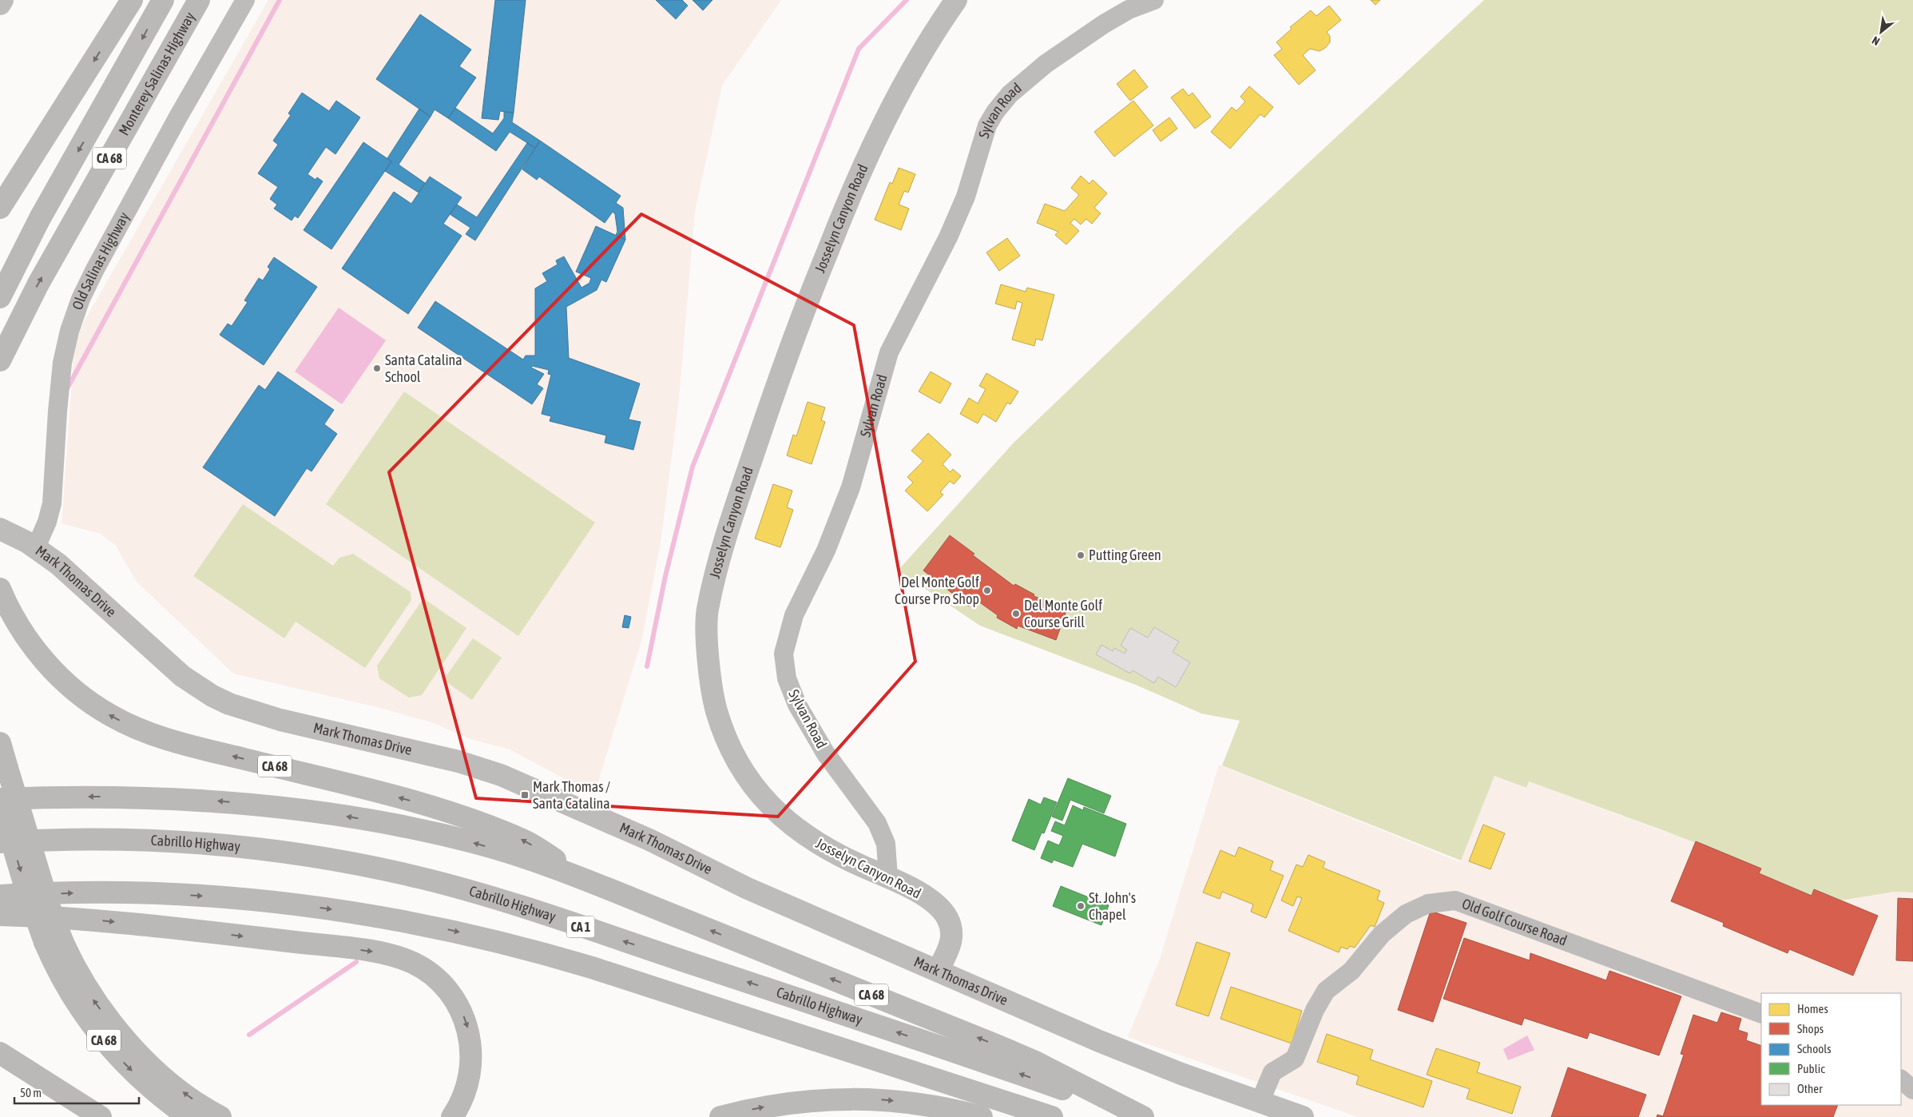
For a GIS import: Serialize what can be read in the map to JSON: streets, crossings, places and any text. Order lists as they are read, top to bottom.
{
  "streets": {
    "highway": [
      "Monterey Salinas Highway",
      "CA 68",
      "Cabrillo Highway",
      "CA 1"
    ],
    "street": [
      "Sylvan Road",
      "Josselyn Canyon Road",
      "Old Salinas Highway",
      "Mark Thomas Drive",
      "Old Golf Course Road"
    ]
  },
  "crossings": [
    ["Monterey Salinas Highway", "CA 68"],
    ["Sylvan Road", "Josselyn Canyon Road"],
    ["CA 68", "Cabrillo Highway"],
    ["Josselyn Canyon Road", "Mark Thomas Drive"],
    ["Old Salinas Highway", "Mark Thomas Drive"],
    ["Mark Thomas Drive", "Old Golf Course Road"]
  ],
  "places": {
    "other": [
      "Santa Catalina School",
      "Putting Green",
      "Del Monte Golf Course Pro Shop",
      "Del Monte Golf Course Grill",
      "St. John's Chapel"
    ],
    "transit": ["Mark Thomas / Santa Catalina"]
  },
  "legend": [
    "Homes",
    "Shops",
    "Schools",
    "Public",
    "Other"
  ],
  "scale_bar": "50 m",
  "north": "bottom left"
}
